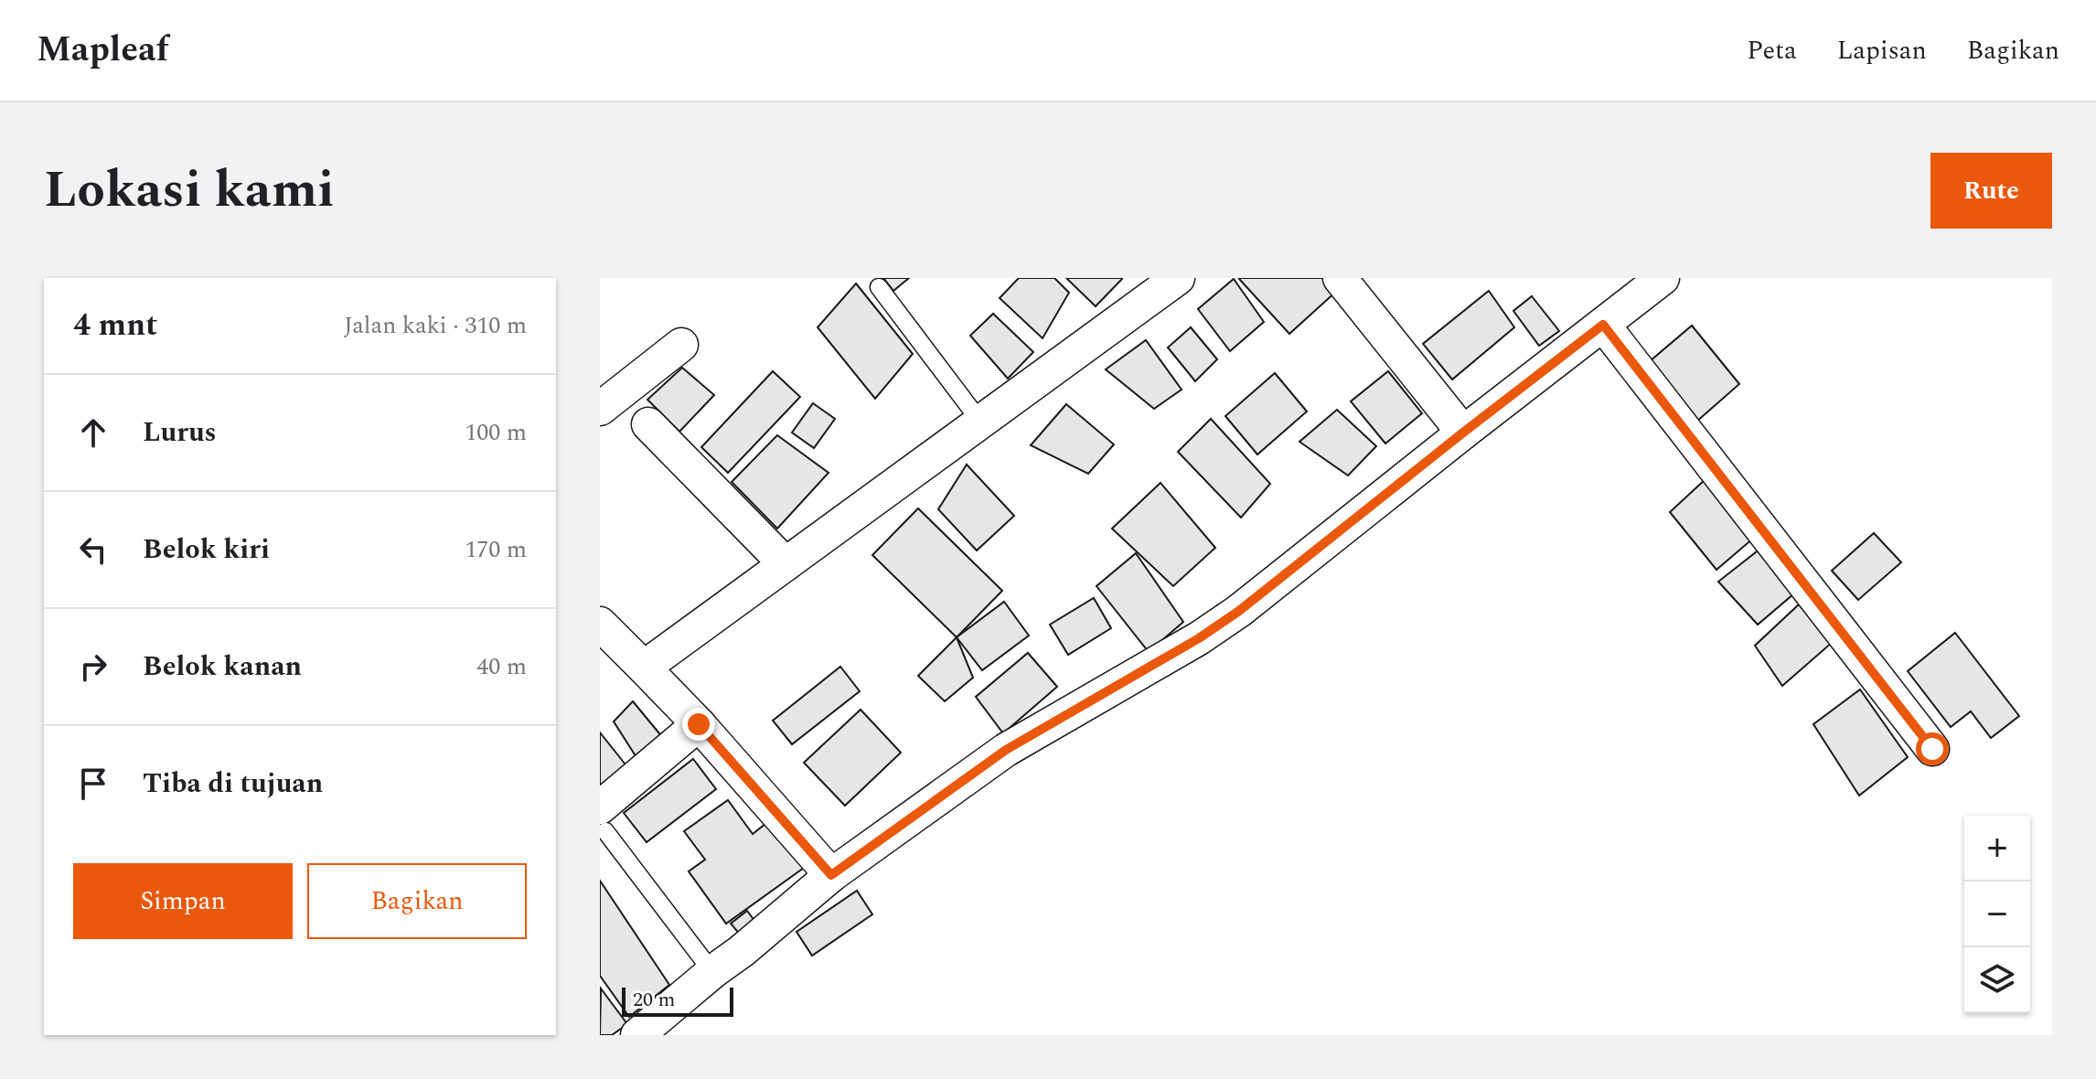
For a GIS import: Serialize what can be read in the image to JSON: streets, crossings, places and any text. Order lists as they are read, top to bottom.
{
  "scale_bar": "20 m",
  "page": {
    "header": "Mapleaf",
    "nav": ["Peta", "Lapisan", "Bagikan"],
    "title": "Lokasi kami",
    "buttons": [
      "Rute",
      ["Simpan", "Bagikan"]
    ],
    "heading": ["4 mnt", "Jalan kaki · 310 m"],
    "list": [
      ["Lurus", "100 m"],
      ["Belok kiri", "170 m"],
      ["Belok kanan", "40 m"],
      "Tiba di tujuan"
    ],
    "map_buttons": ["+", "−"],
    "scale": "20 m"
  }
}
